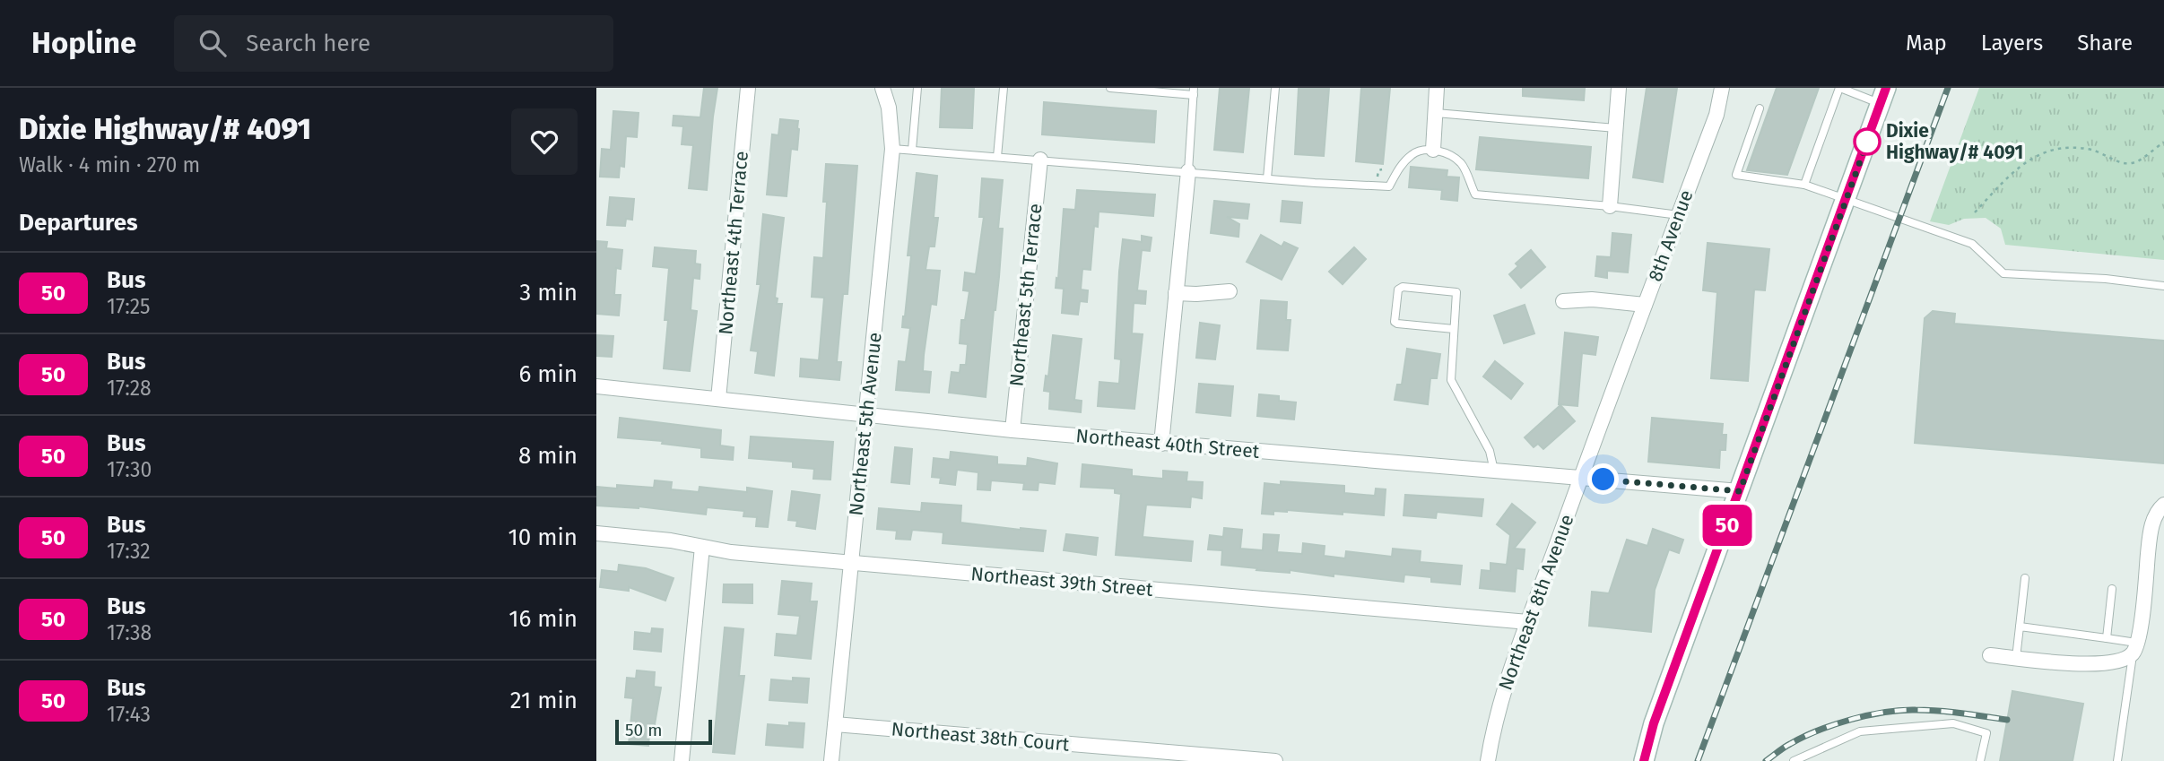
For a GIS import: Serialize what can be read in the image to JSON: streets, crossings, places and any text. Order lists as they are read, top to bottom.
{
  "streets": {
    "street": [
      "8th Avenue",
      "Northeast 4th Terrace",
      "Northeast 5th Terrace",
      "Northeast 5th Avenue",
      "Northeast 40th Street",
      "Northeast 39th Street",
      "Northeast 8th Avenue",
      "Northeast 38th Court"
    ]
  },
  "crossings": [
    ["8th Avenue", "Northeast 8th Avenue"],
    ["Northeast 4th Terrace", "Northeast 40th Street"],
    ["Northeast 5th Terrace", "Northeast 40th Street"],
    ["Northeast 5th Avenue", "Northeast 40th Street"],
    ["Northeast 5th Avenue", "Northeast 39th Street"],
    ["Northeast 5th Avenue", "Northeast 38th Court"],
    ["Northeast 40th Street", "Northeast 8th Avenue"],
    ["Northeast 39th Street", "Northeast 8th Avenue"]
  ],
  "places": ["Dixie Highway/# 4091"],
  "lines": ["bus line 50"],
  "scale_bar": "50 m",
  "page": {
    "header": "Hopline",
    "search": "Search here",
    "nav": ["Map", "Layers", "Share"],
    "heading": [
      ["Dixie Highway/# 4091", "Walk · 4 min · 270 m"],
      "Departures"
    ],
    "on_map": "50",
    "list": [
      {
        "mark": "50",
        "name": "Bus",
        "note": "17:25",
        "value": "3 min"
      },
      {
        "mark": "50",
        "name": "Bus",
        "note": "17:28",
        "value": "6 min"
      },
      {
        "mark": "50",
        "name": "Bus",
        "note": "17:30",
        "value": "8 min"
      },
      {
        "mark": "50",
        "name": "Bus",
        "note": "17:32",
        "value": "10 min"
      },
      {
        "mark": "50",
        "name": "Bus",
        "note": "17:38",
        "value": "16 min"
      },
      {
        "mark": "50",
        "name": "Bus",
        "note": "17:43",
        "value": "21 min"
      }
    ],
    "scale": "50 m"
  }
}
